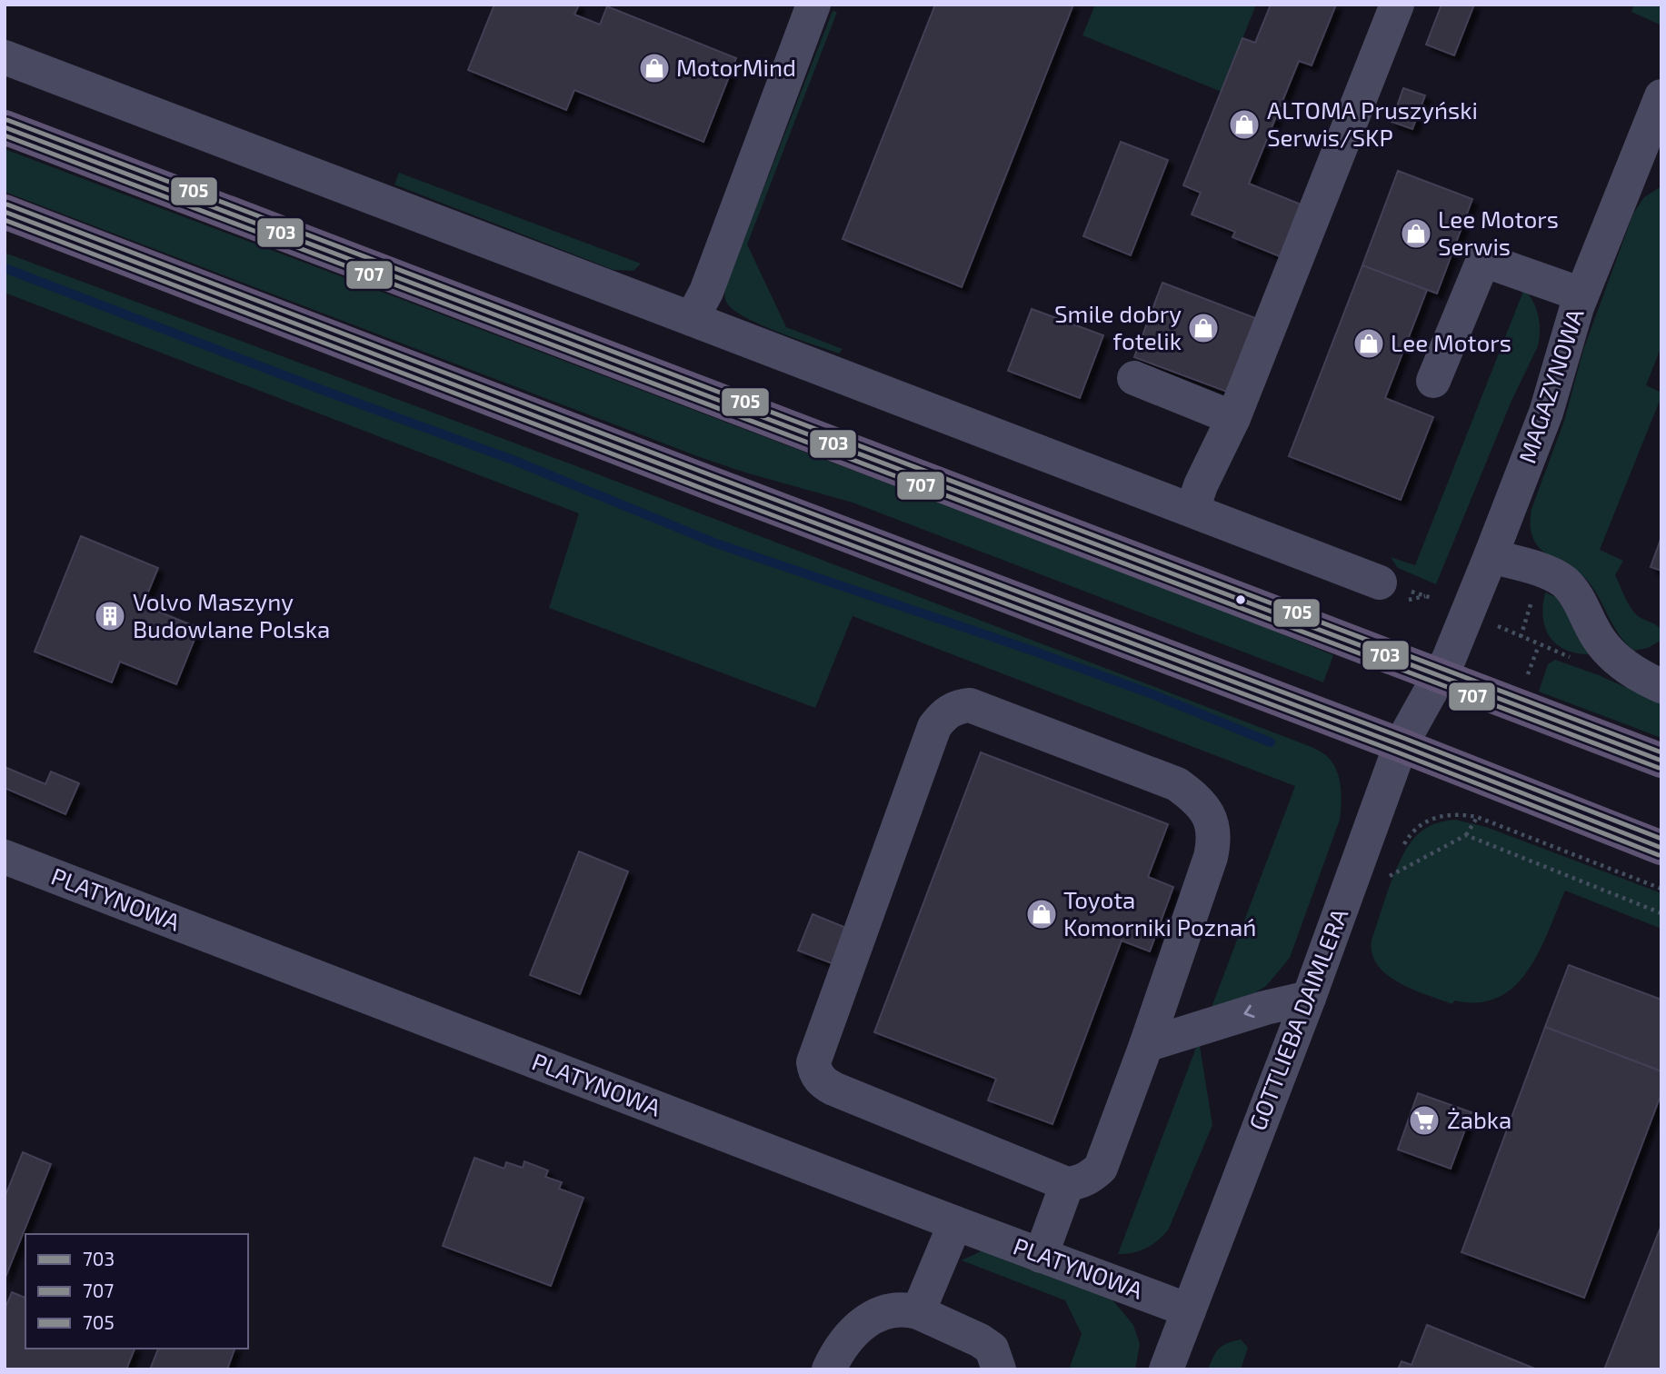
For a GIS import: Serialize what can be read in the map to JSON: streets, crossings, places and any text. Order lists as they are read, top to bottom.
{
  "streets": {
    "street": ["MAGAZYNOWA", "PLATYNOWA", "GOTTLIEBA DAIMLERA"]
  },
  "crossings": [
    ["MAGAZYNOWA", "GOTTLIEBA DAIMLERA"],
    ["PLATYNOWA", "GOTTLIEBA DAIMLERA"]
  ],
  "places": {
    "shop": [
      "MotorMind",
      "ALTOMA Pruszyński Serwis/SKP",
      "Lee Motors Serwis",
      "Smile dobry fotelik",
      "Lee Motors",
      "Toyota Komorniki Poznań"
    ],
    "building": ["Volvo Maszyny Budowlane Polska"],
    "supermarket": ["Żabka"]
  },
  "lines": ["transit line 705", "transit line 703", "transit line 707"],
  "legend": ["703", "707", "705"]
}
